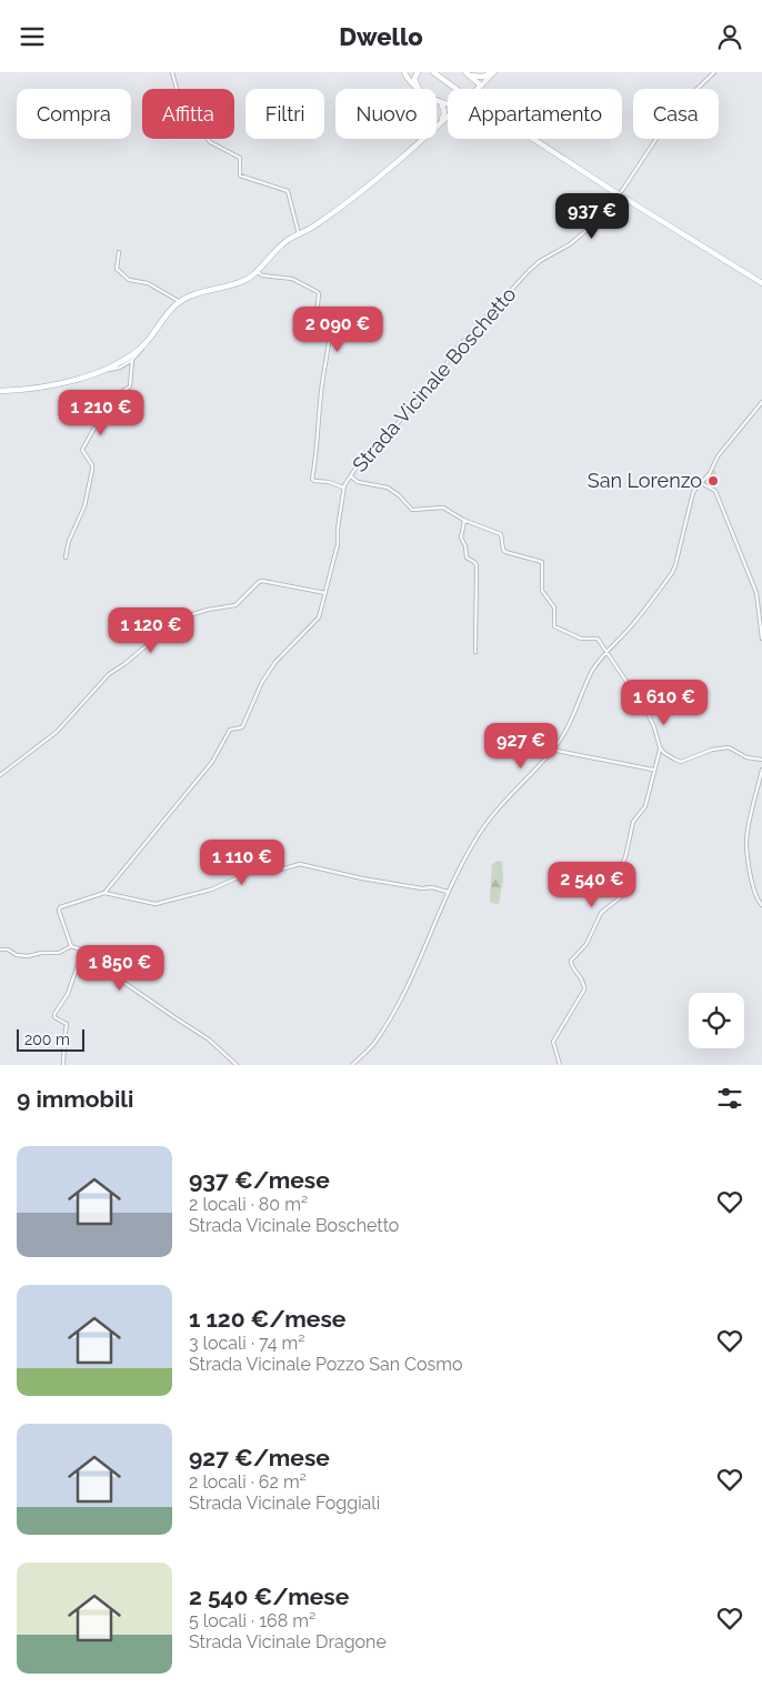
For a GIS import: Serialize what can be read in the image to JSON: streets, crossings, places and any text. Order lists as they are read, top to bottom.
{
  "streets": {
    "street": ["Strada Vicinale Boschetto"]
  },
  "places": ["San Lorenzo"],
  "scale_bar": "200 m",
  "page": {
    "header": "Dwello",
    "chip": [
      "Compra",
      "Affitta",
      "Filtri",
      "Nuovo",
      "Appartamento",
      "Casa"
    ],
    "price": [
      "937 €",
      "2 090 €",
      "1 210 €",
      "1 120 €",
      "1 610 €",
      "927 €",
      "1 110 €",
      "2 540 €",
      "1 850 €"
    ],
    "scale": "200 m",
    "heading": "9 immobili",
    "list": [
      {
        "name": "937 €/mese",
        "note": "2 locali · 80 m² · Strada Vicinale Boschetto"
      },
      {
        "name": "1 120 €/mese",
        "note": "3 locali · 74 m² · Strada Vicinale Pozzo San Cosmo"
      },
      {
        "name": "927 €/mese",
        "note": "2 locali · 62 m² · Strada Vicinale Foggiali"
      },
      {
        "name": "2 540 €/mese",
        "note": "5 locali · 168 m² · Strada Vicinale Dragone"
      }
    ]
  }
}
